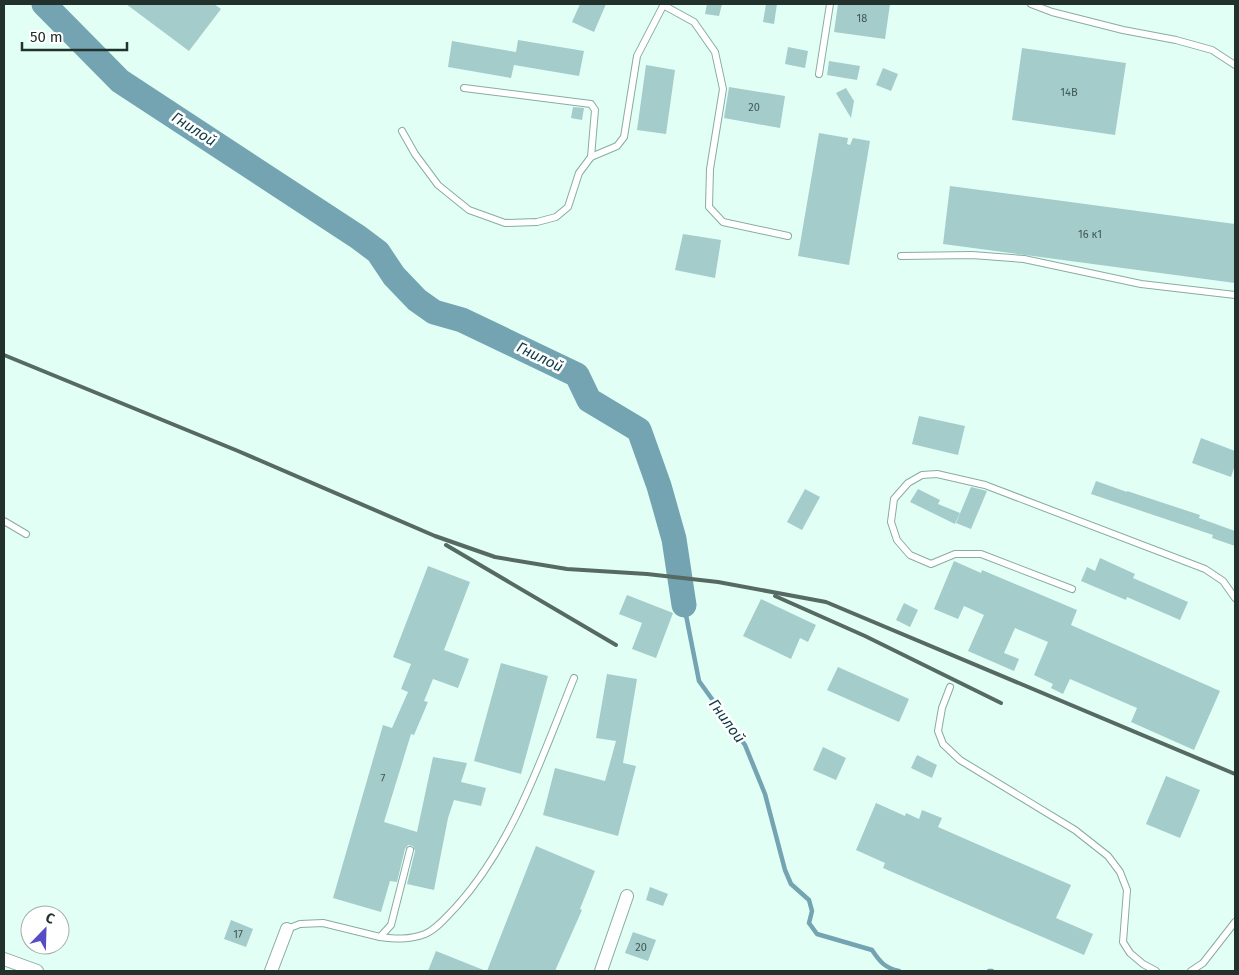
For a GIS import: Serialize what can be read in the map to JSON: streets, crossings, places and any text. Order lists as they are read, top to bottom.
{
  "water": ["Гнилой"],
  "house_numbers": [
    "18",
    "14В",
    "20",
    "16 к1",
    "7",
    "17",
    "20"
  ],
  "scale_bar": "50 m",
  "north": "top right"
}
